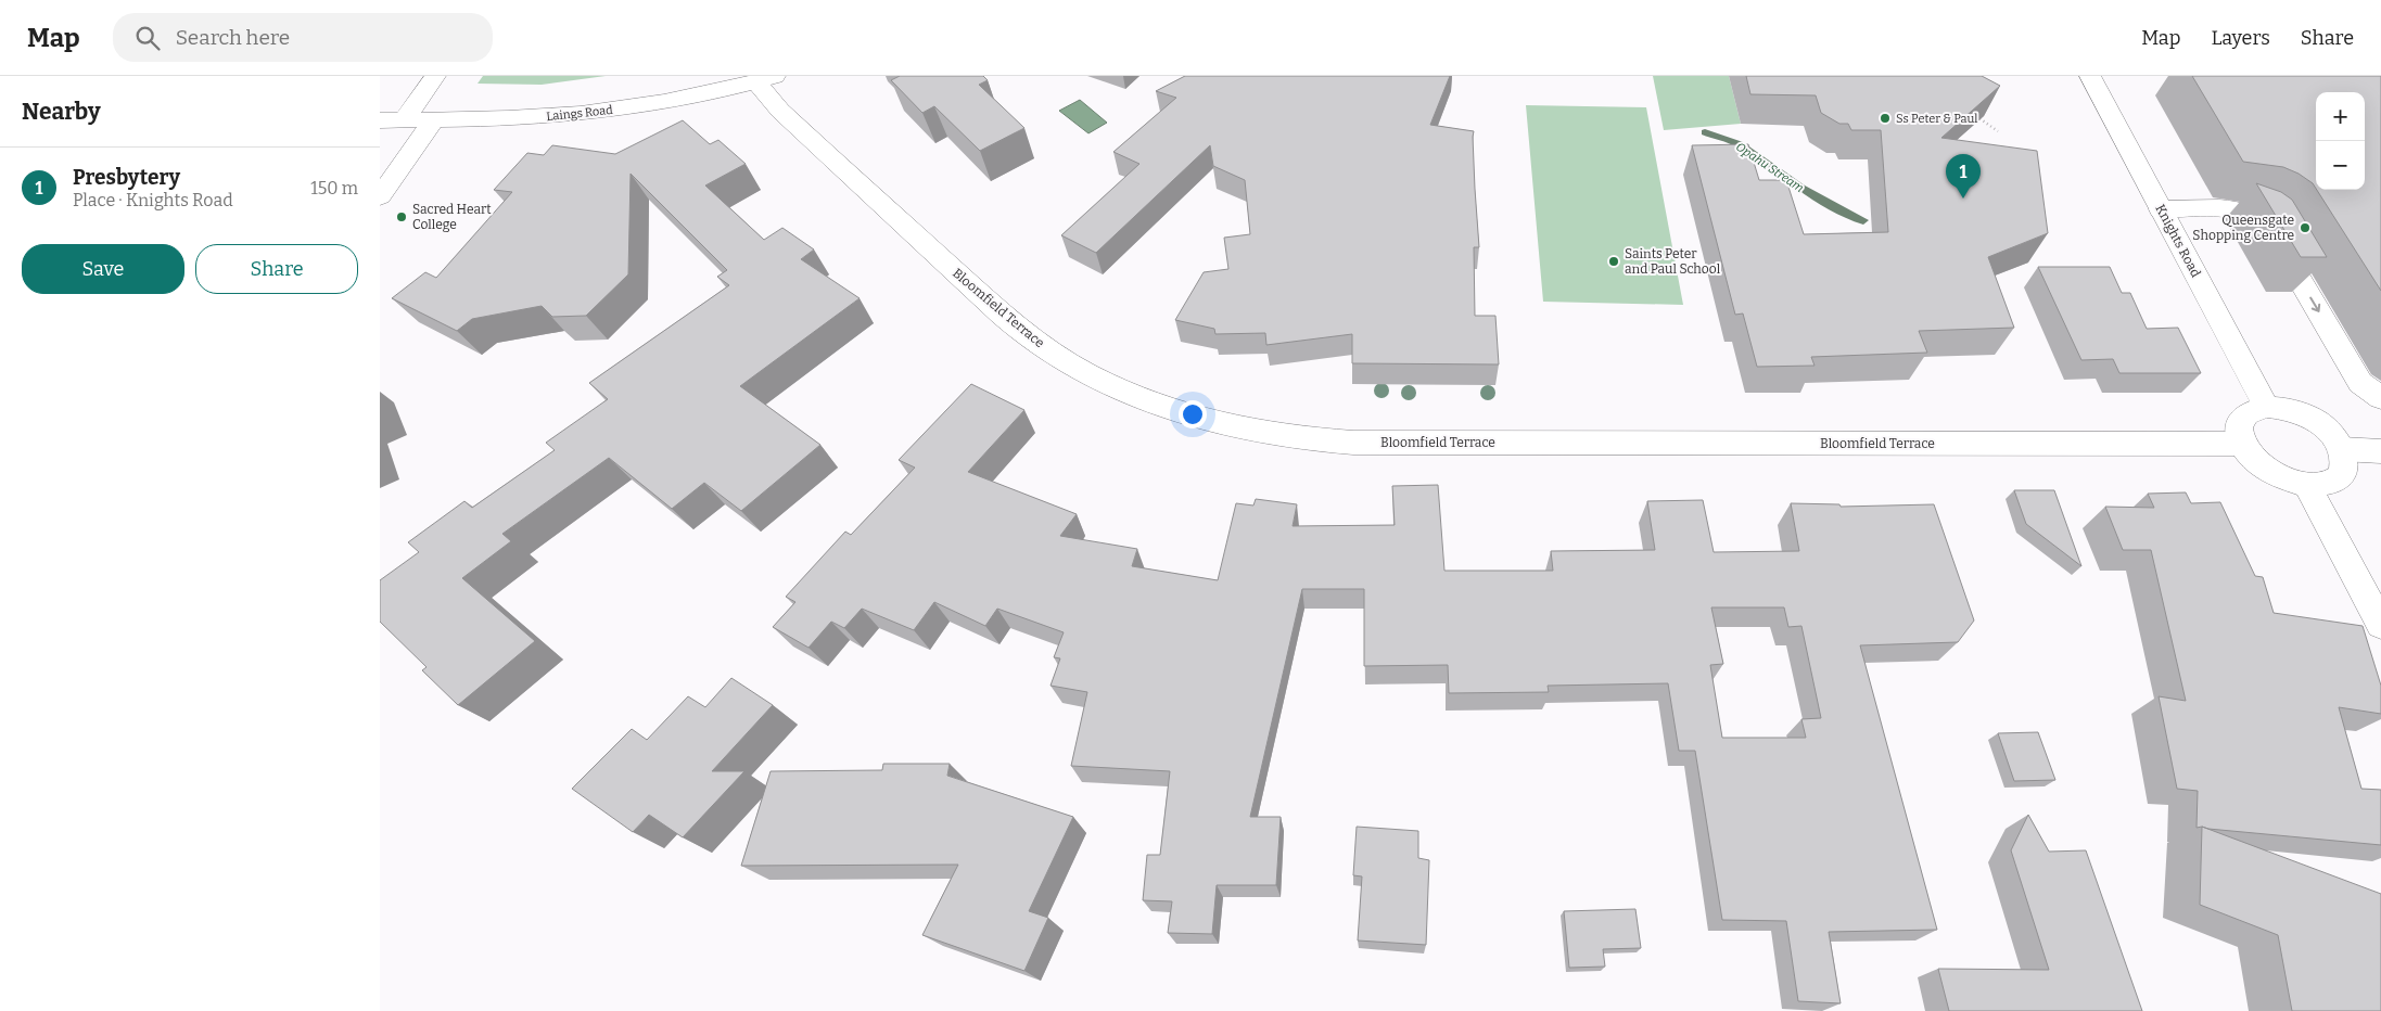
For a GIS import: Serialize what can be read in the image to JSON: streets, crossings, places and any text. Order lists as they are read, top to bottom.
{
  "streets": {
    "street": ["Laings Road", "Knights Road", "Bloomfield Terrace"]
  },
  "crossings": [
    ["Laings Road", "Bloomfield Terrace"],
    ["Knights Road", "Bloomfield Terrace"]
  ],
  "water": ["Opahu Stream"],
  "places": [
    "Ss Peter & Paul",
    "Sacred Heart College",
    "Queensgate Shopping Centre",
    "Saints Peter and Paul School"
  ],
  "page": {
    "header": "Map",
    "search": "Search here",
    "nav": ["Map", "Layers", "Share"],
    "heading": "Nearby",
    "map_buttons": ["+", "−"],
    "list": [
      {
        "mark": "1",
        "name": "Presbytery",
        "note": "Place · Knights Road",
        "value": "150 m"
      }
    ],
    "pins": "1",
    "buttons": ["Save", "Share"]
  }
}
